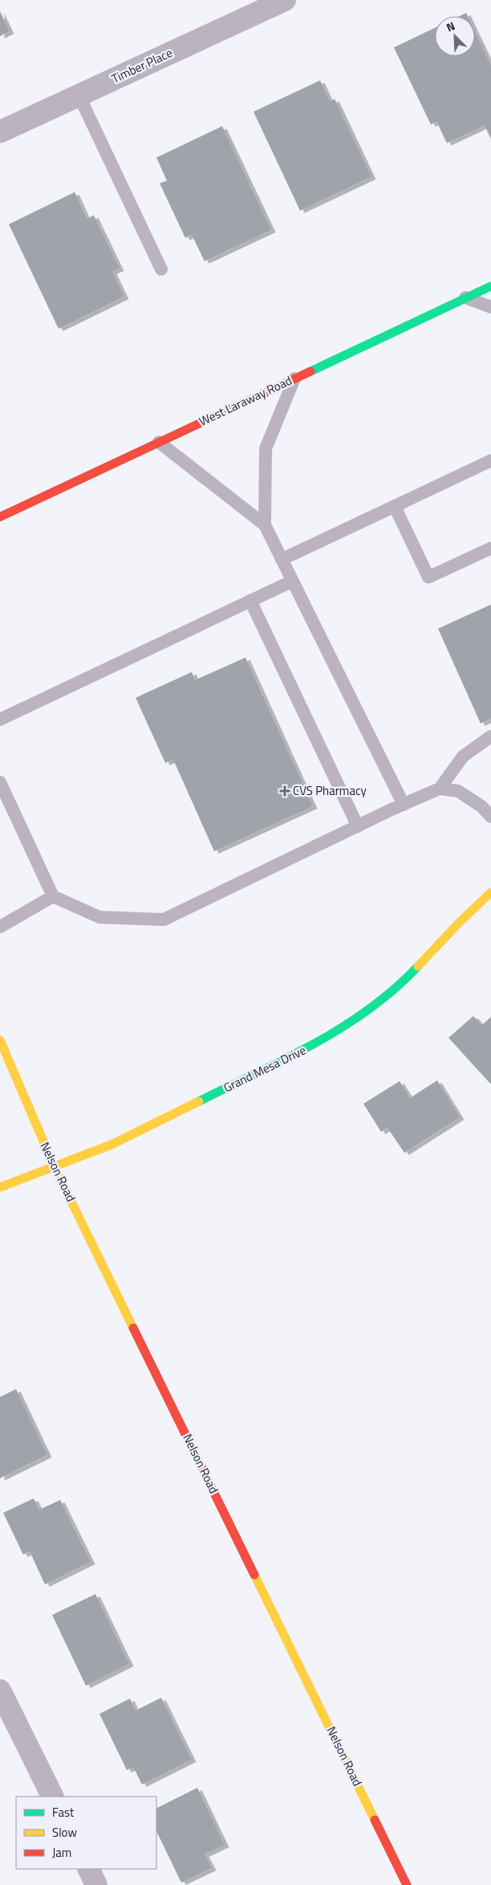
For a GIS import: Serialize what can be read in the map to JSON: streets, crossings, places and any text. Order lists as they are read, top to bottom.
{
  "streets": {
    "street": [
      "Timber Place",
      "West Laraway Road",
      "Grand Mesa Drive",
      "Nelson Road"
    ]
  },
  "crossings": [
    ["Grand Mesa Drive", "Nelson Road"]
  ],
  "places": {
    "health": ["CVS Pharmacy"]
  },
  "legend": ["Fast", "Slow", "Jam"],
  "north": "top left"
}
